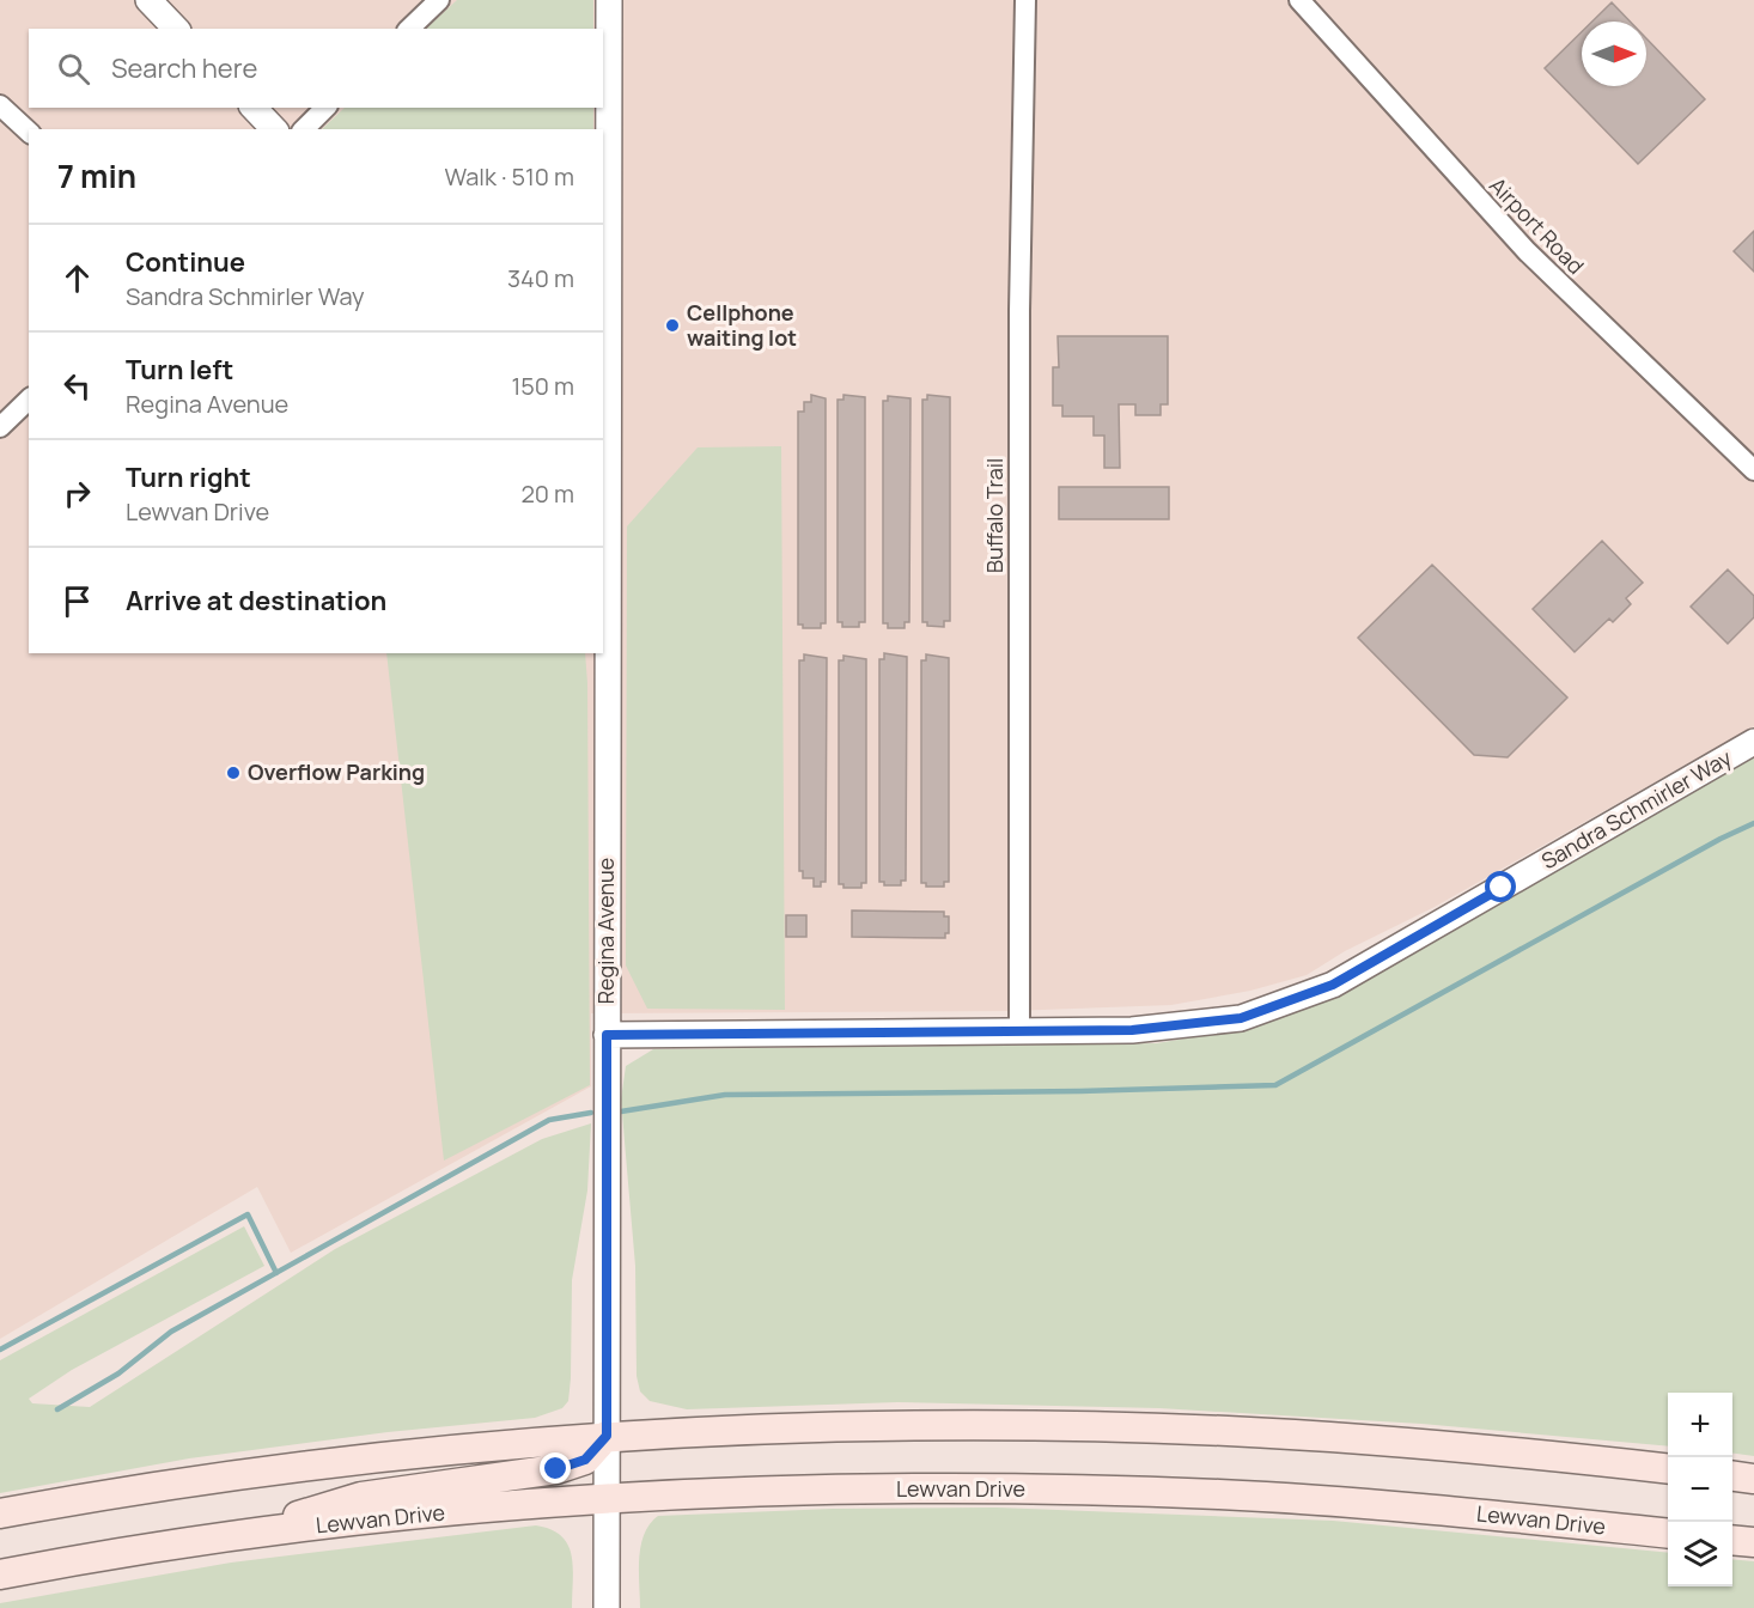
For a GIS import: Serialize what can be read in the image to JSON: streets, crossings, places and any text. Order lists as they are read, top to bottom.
{
  "streets": {
    "main road": ["Lewvan Drive"],
    "street": [
      "Airport Road",
      "Buffalo Trail",
      "Sandra Schmirler Way",
      "Regina Avenue"
    ]
  },
  "crossings": [
    ["Buffalo Trail", "Sandra Schmirler Way"],
    ["Sandra Schmirler Way", "Regina Avenue"],
    ["Regina Avenue", "Lewvan Drive"]
  ],
  "places": ["Cellphone waiting lot", "Overflow Parking"],
  "north": "right",
  "page": {
    "search": "Search here",
    "heading": ["7 min", "Walk · 510 m"],
    "list": [
      ["Continue", "Sandra Schmirler Way", "340 m"],
      ["Turn left", "Regina Avenue", "150 m"],
      ["Turn right", "Lewvan Drive", "20 m"],
      "Arrive at destination"
    ],
    "map_buttons": ["+", "−"]
  }
}
